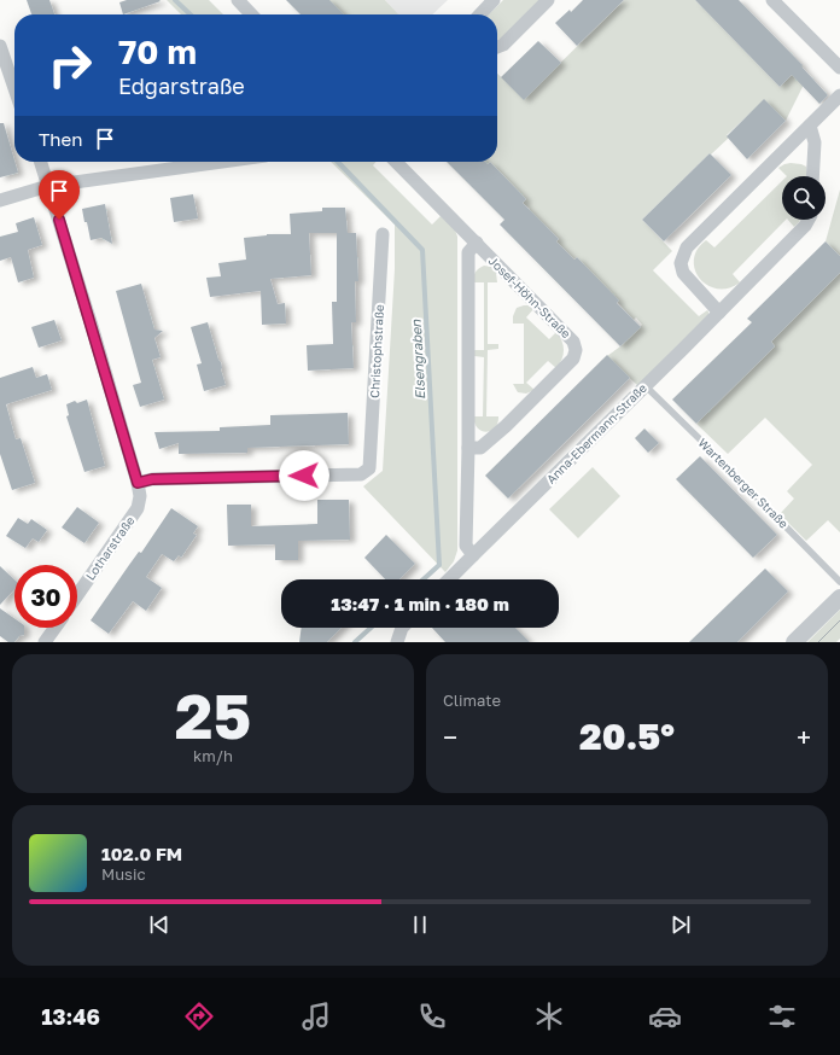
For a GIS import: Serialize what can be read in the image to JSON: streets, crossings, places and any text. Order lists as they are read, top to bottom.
{
  "streets": {
    "street": [
      "Josef-Höhn-Straße",
      "Christophstraße",
      "Anna-Ebermann-Straße",
      "Lotharstraße"
    ],
    "lane": ["Wartenberger Straße"]
  },
  "crossings": [
    ["Christophstraße", "Lotharstraße"],
    ["Anna-Ebermann-Straße", "Wartenberger Straße"]
  ],
  "water": ["Elsengraben"],
  "page": {
    "turn": ["70 m", "Edgarstraße"],
    "then": "Then",
    "limit": "30",
    "trip": "13:47 · 1 min · 180 m",
    "tile": [
      ["25", "km/h"],
      "Climate"
    ],
    "heat": ["−", "20.5°", "+"],
    "song": ["102.0 FM", "Music"],
    "tabs": "13:46"
  }
}
